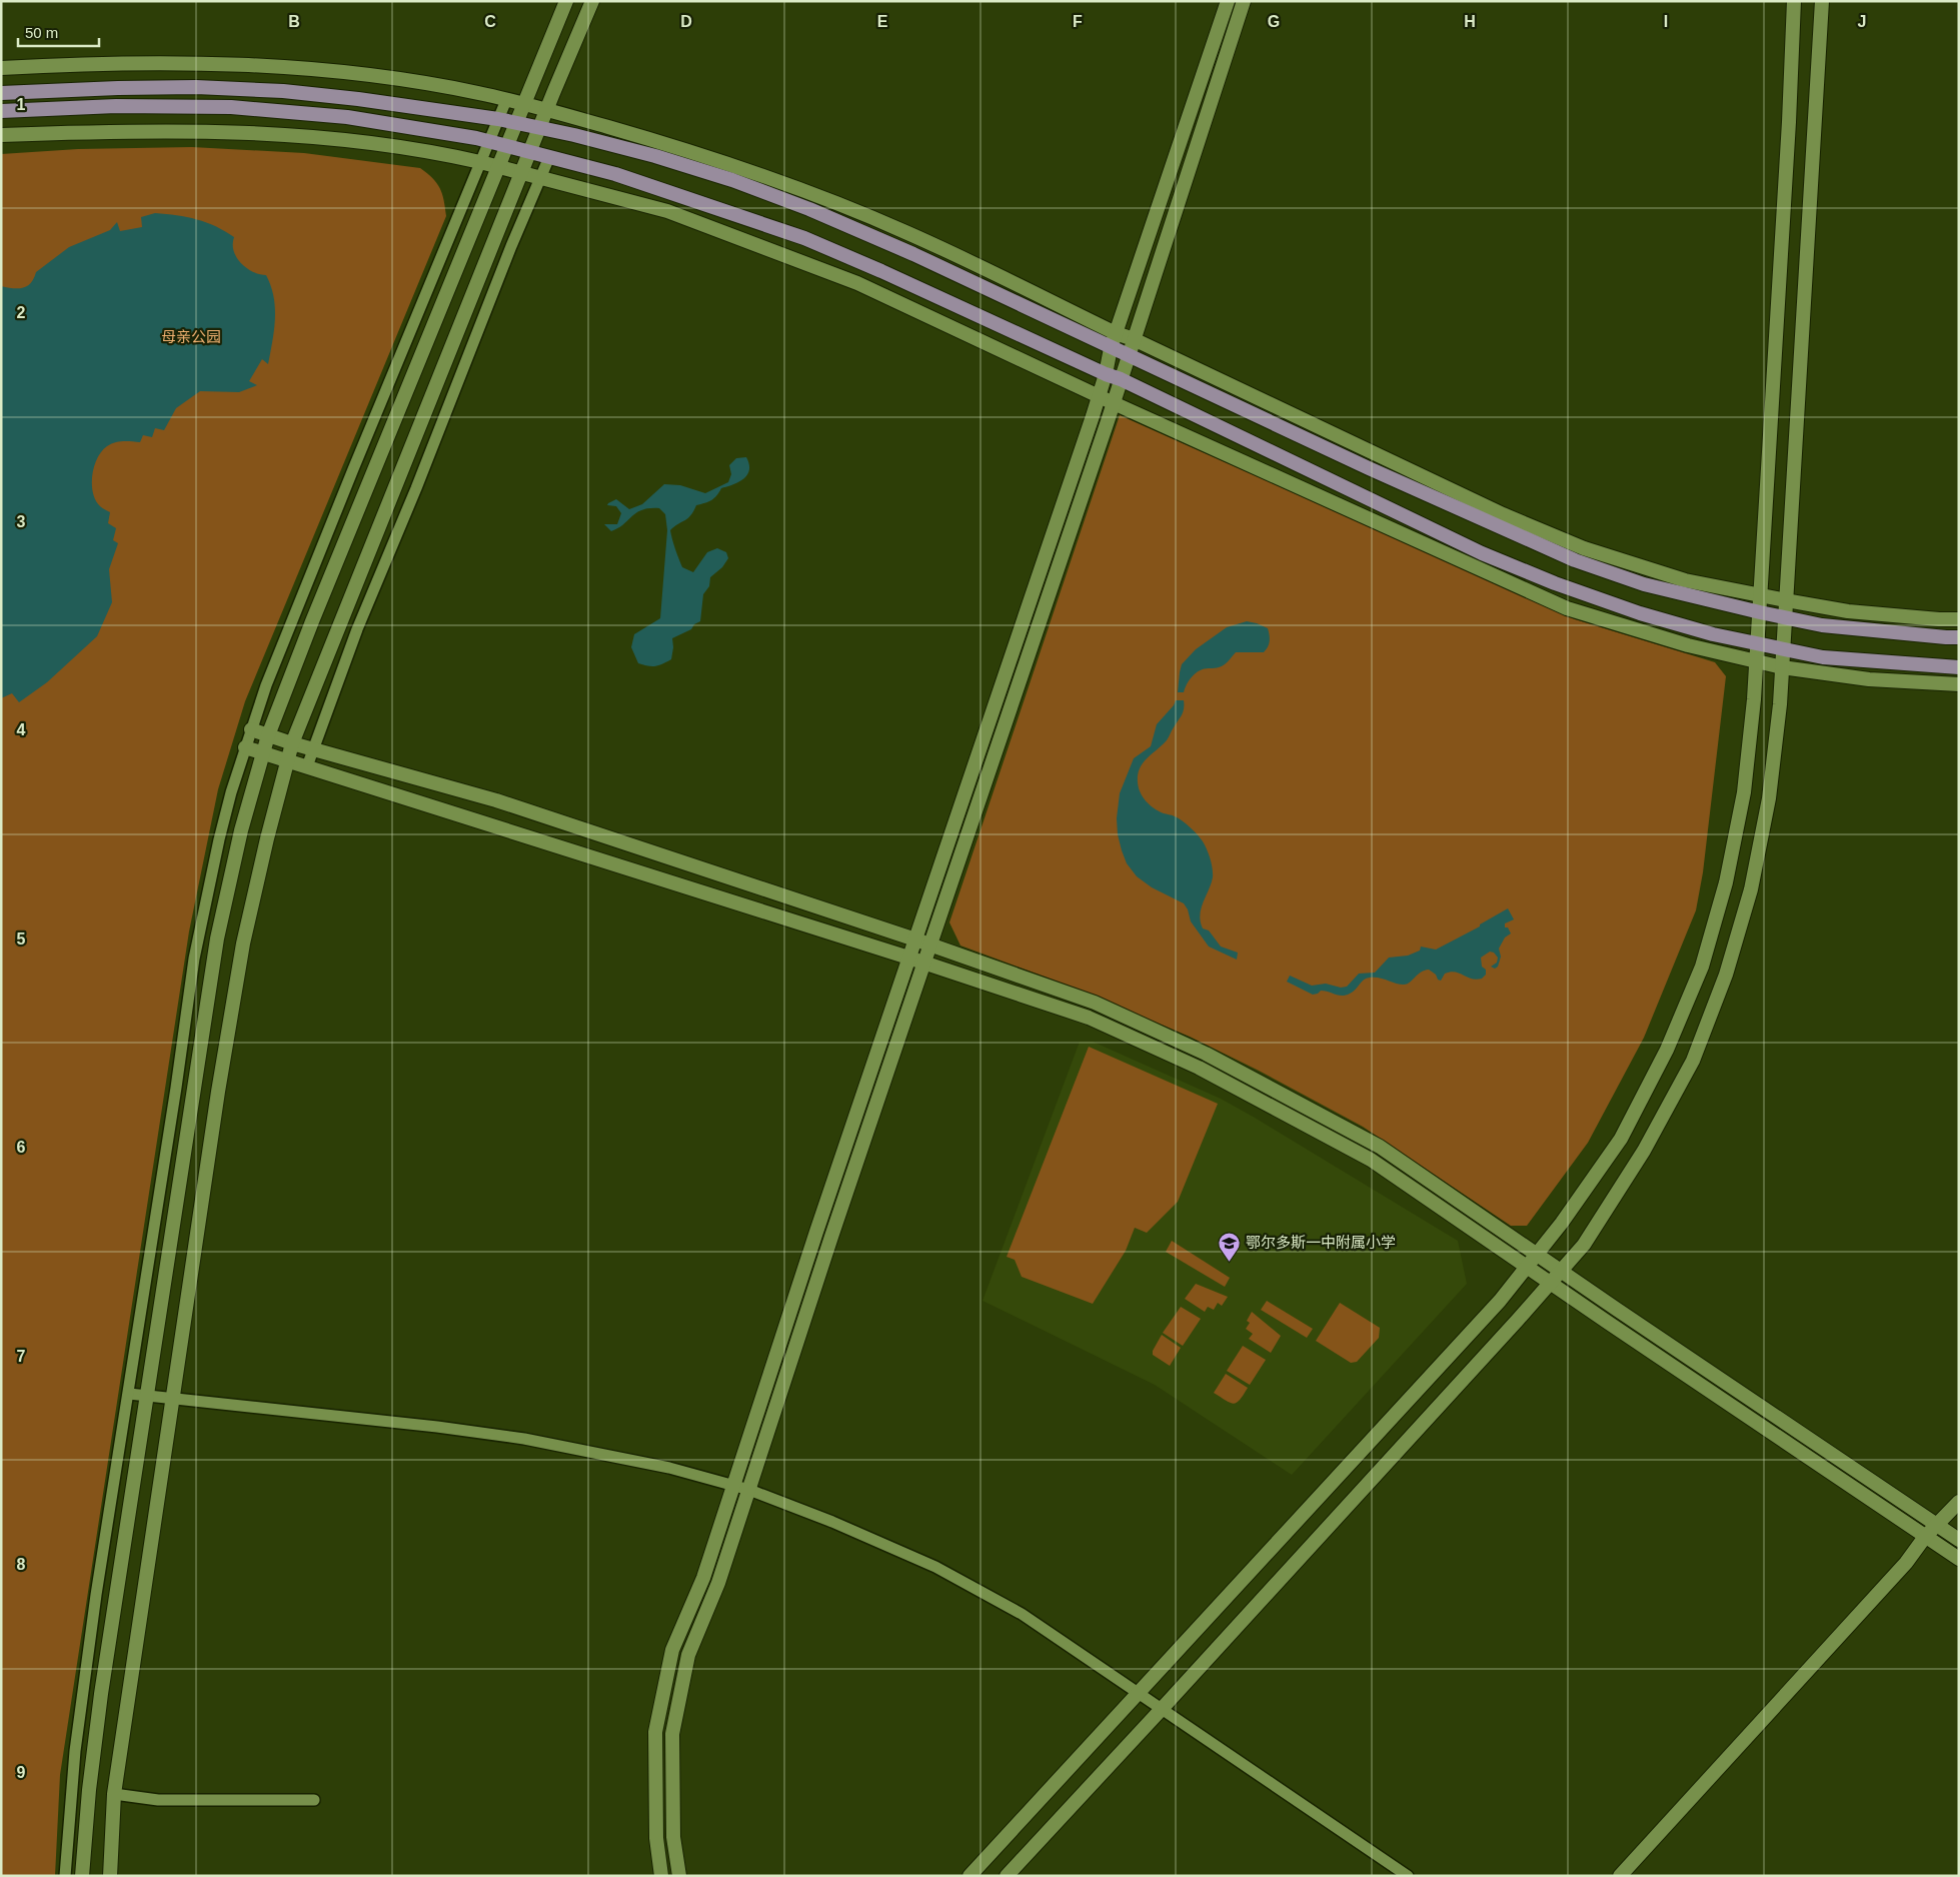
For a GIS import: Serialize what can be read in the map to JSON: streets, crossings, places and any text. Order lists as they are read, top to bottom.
{
  "parks": ["母亲公园"],
  "places": {
    "school or university": ["鄂尔多斯一中附属小学"]
  },
  "scale_bar": "50 m",
  "grid": {
    "columns": [
      "B",
      "C",
      "D",
      "E",
      "F",
      "G",
      "H",
      "I",
      "J"
    ],
    "rows": [
      "1",
      "2",
      "3",
      "4",
      "5",
      "6",
      "7",
      "8",
      "9"
    ]
  }
}
